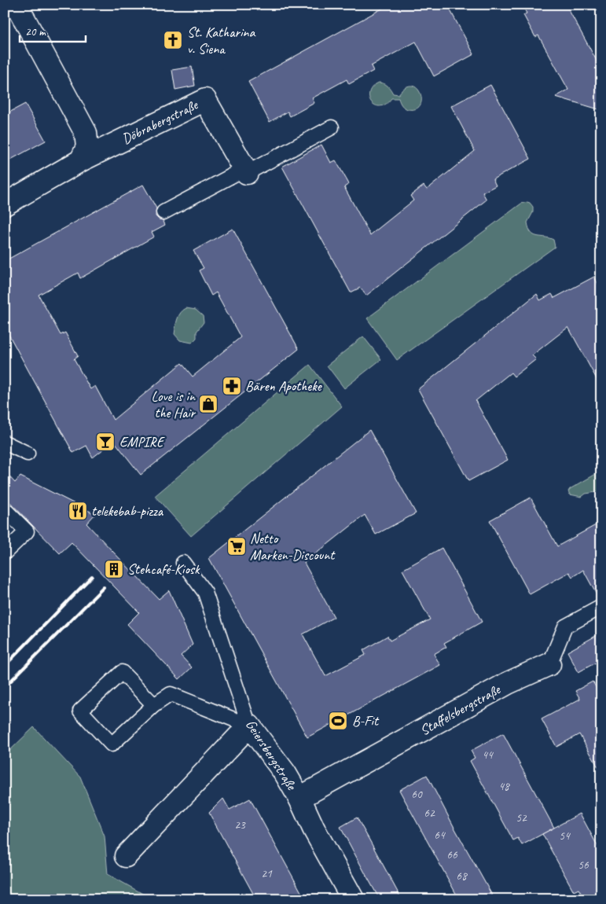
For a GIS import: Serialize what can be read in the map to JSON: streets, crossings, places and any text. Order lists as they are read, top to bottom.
{
  "streets": {
    "street": ["Döbrabergstraße", "Staffelsbergstraße", "Geiersbergstraße"]
  },
  "crossings": [
    ["Staffelsbergstraße", "Geiersbergstraße"]
  ],
  "places": {
    "church": ["St. Katharina v. Siena"],
    "pharmacy": ["Bären Apotheke"],
    "shop": ["Love is in the Hair"],
    "bar": ["EMPIRE"],
    "restaurant": ["telekebab-pizza"],
    "supermarket": ["Netto Marken-Discount"],
    "building": ["Stehcafé-Kiosk"],
    "sports": ["B-Fit"]
  },
  "house_numbers": [
    "44",
    "48",
    "60",
    "62",
    "52",
    "23",
    "64",
    "54",
    "66",
    "56",
    "21",
    "68"
  ],
  "scale_bar": "20 m"
}
